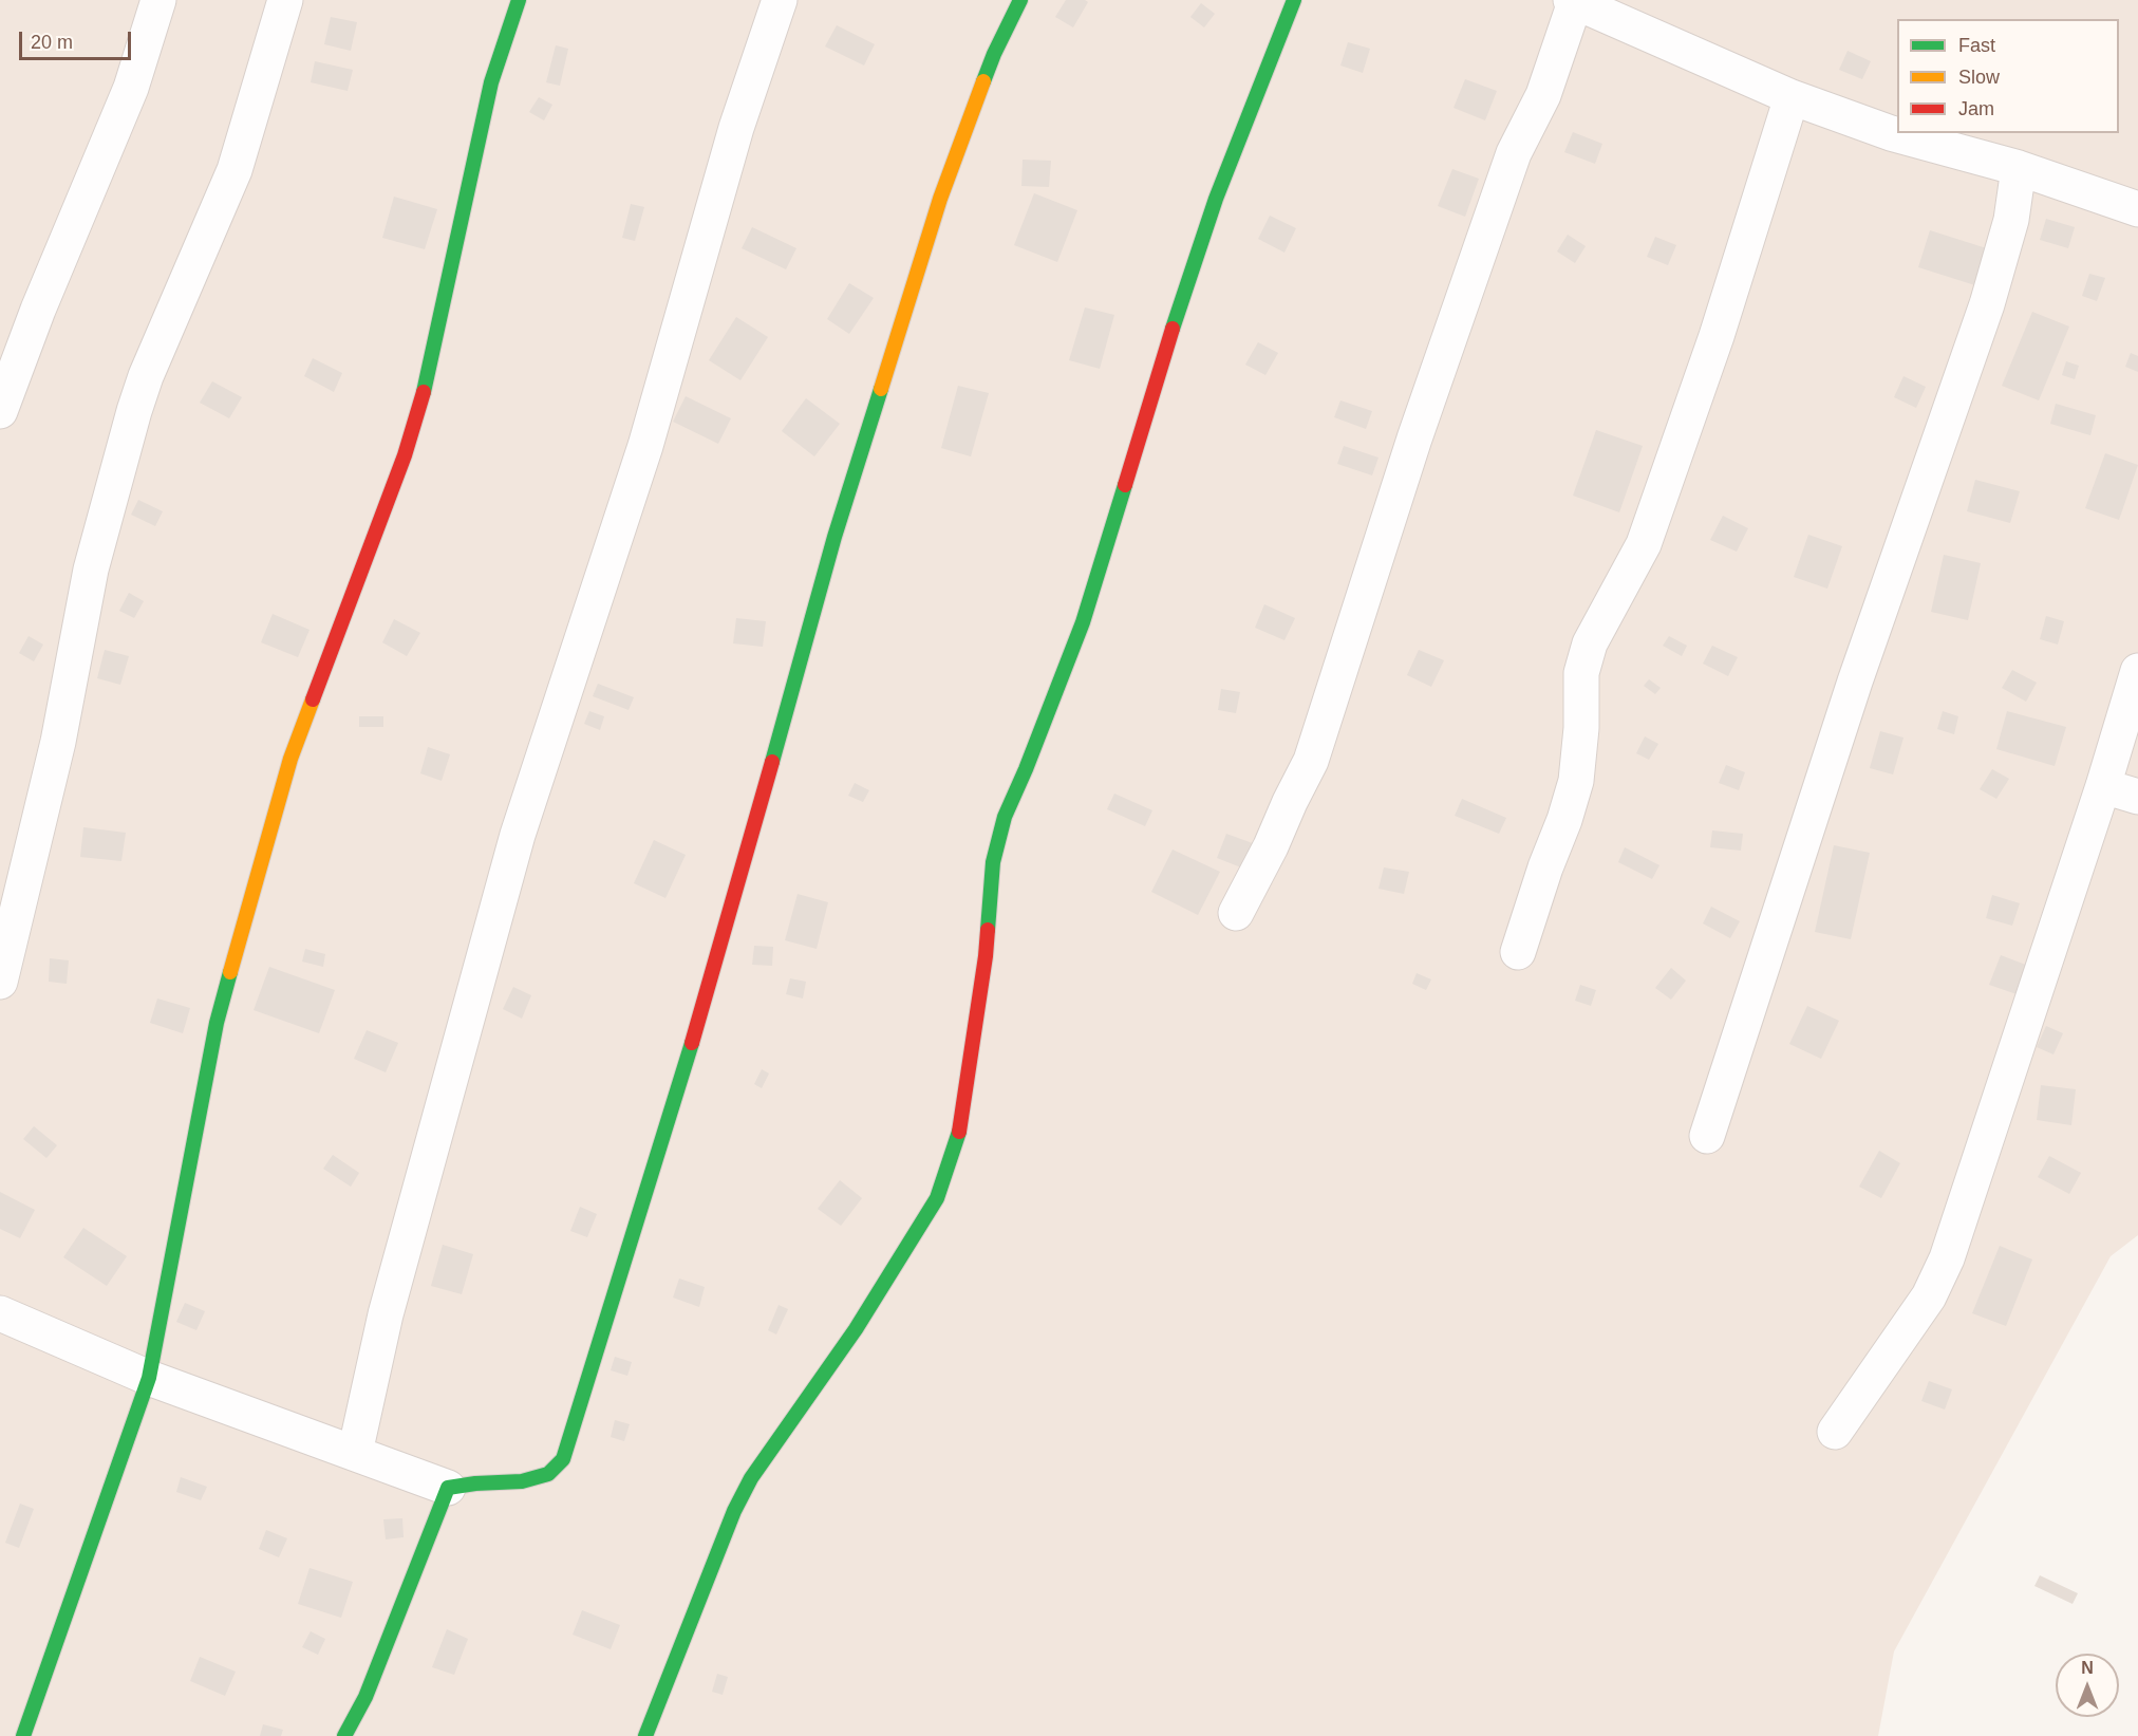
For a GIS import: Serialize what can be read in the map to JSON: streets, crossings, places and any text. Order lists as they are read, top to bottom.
{
  "legend": ["Fast", "Slow", "Jam"],
  "scale_bar": "20 m",
  "north": "top"
}
